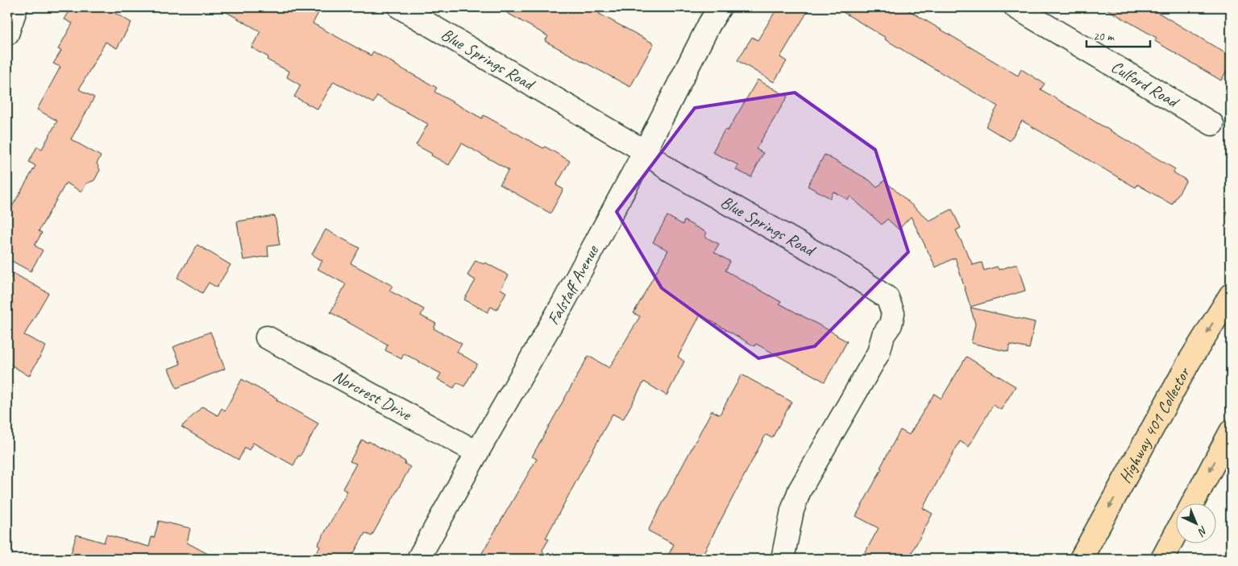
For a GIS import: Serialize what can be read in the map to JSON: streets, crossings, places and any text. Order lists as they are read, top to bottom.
{
  "streets": {
    "highway": ["Highway 401 Collector"],
    "street": [
      "Blue Springs Road",
      "Culford Road",
      "Falstaff Avenue",
      "Norcrest Drive"
    ]
  },
  "crossings": [
    ["Blue Springs Road", "Falstaff Avenue"],
    ["Falstaff Avenue", "Norcrest Drive"]
  ],
  "scale_bar": "20 m",
  "north": "bottom right"
}
